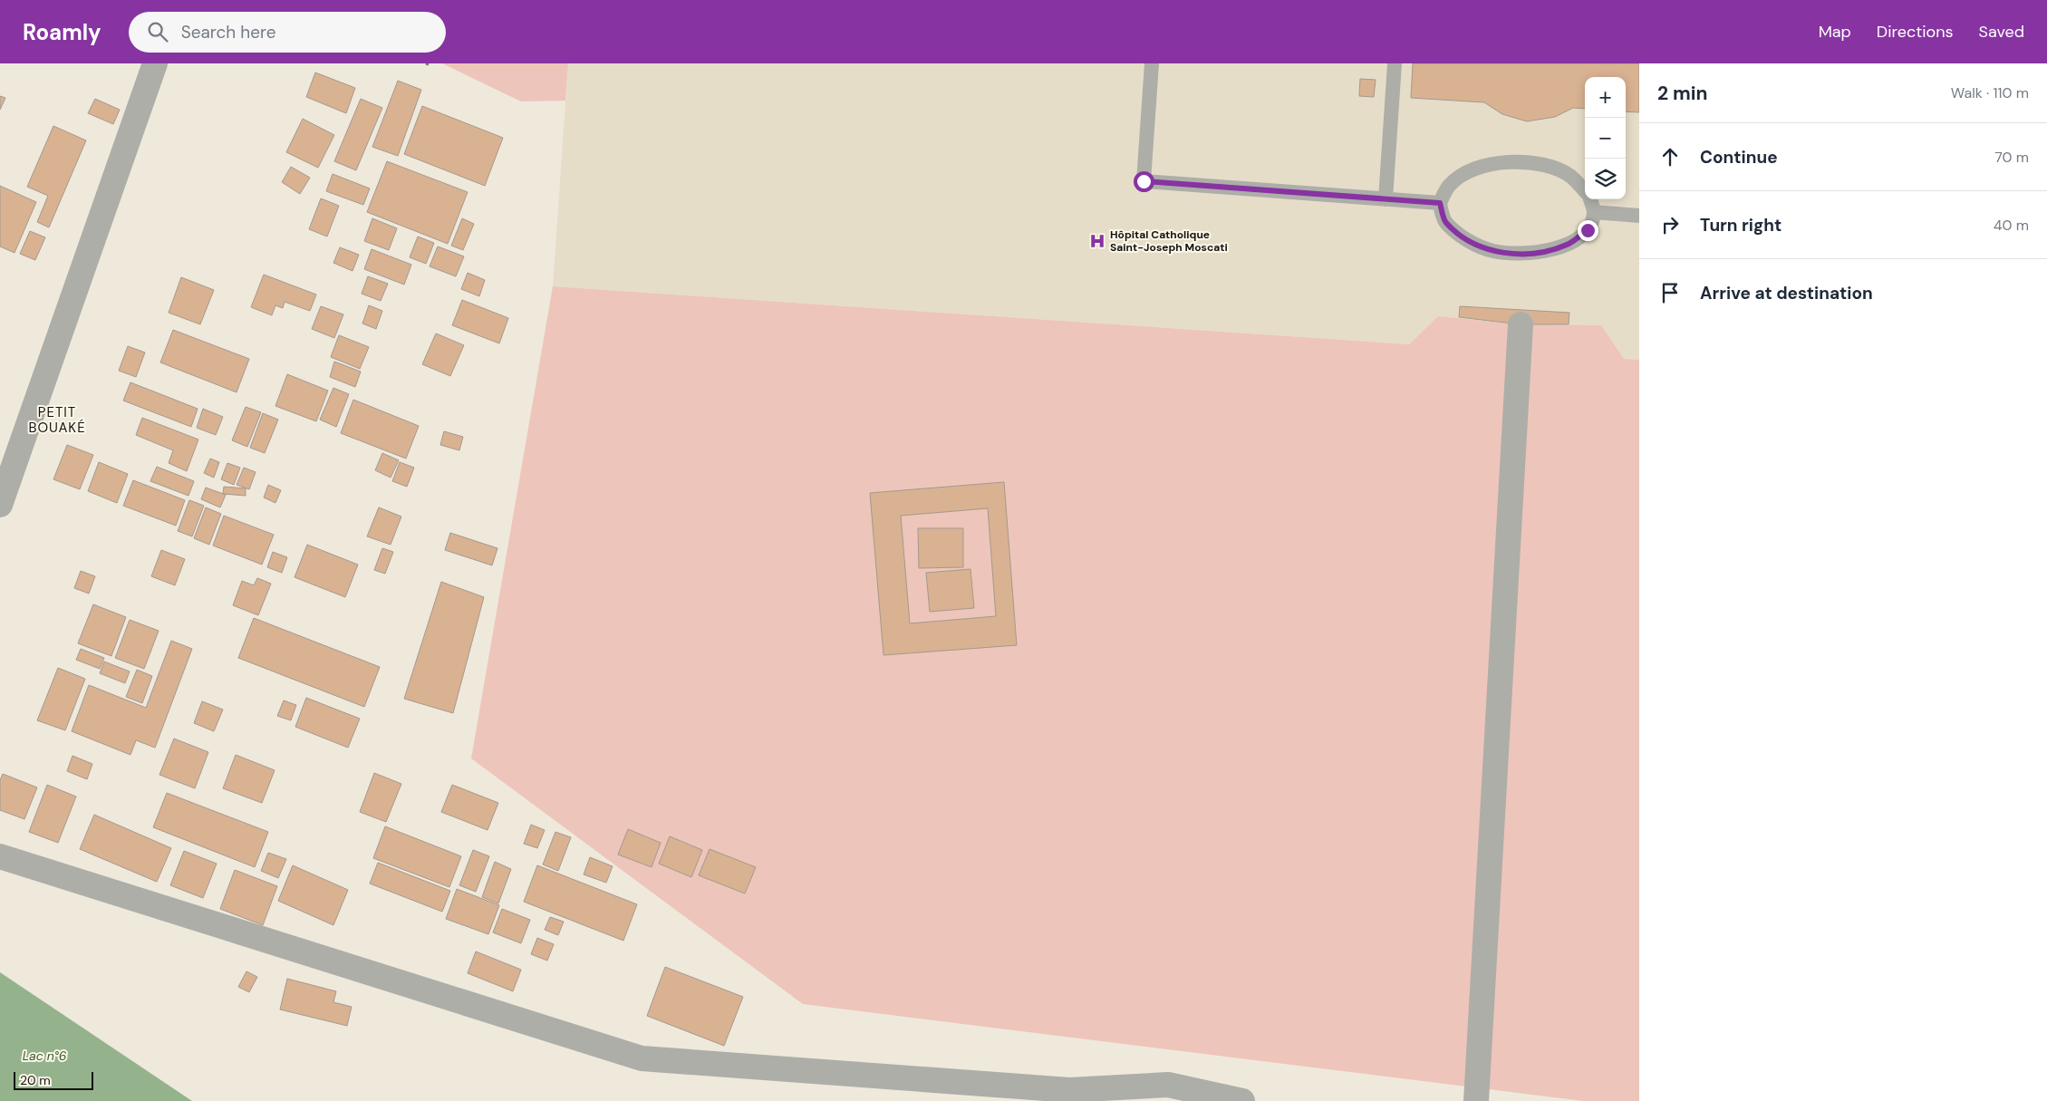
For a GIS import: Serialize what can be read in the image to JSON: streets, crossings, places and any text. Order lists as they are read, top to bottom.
{
  "districts": ["PETIT BOUAKÉ"],
  "water": ["Lac n°6"],
  "places": {
    "hospital": ["Hôpital Catholique Saint-Joseph Moscati"]
  },
  "scale_bar": "20 m",
  "page": {
    "header": "Roamly",
    "search": "Search here",
    "nav": ["Map", "Directions", "Saved"],
    "heading": ["2 min", "Walk · 110 m"],
    "map_buttons": ["+", "−"],
    "list": [
      ["Continue", "70 m"],
      ["Turn right", "40 m"],
      "Arrive at destination"
    ],
    "scale": "20 m"
  }
}
